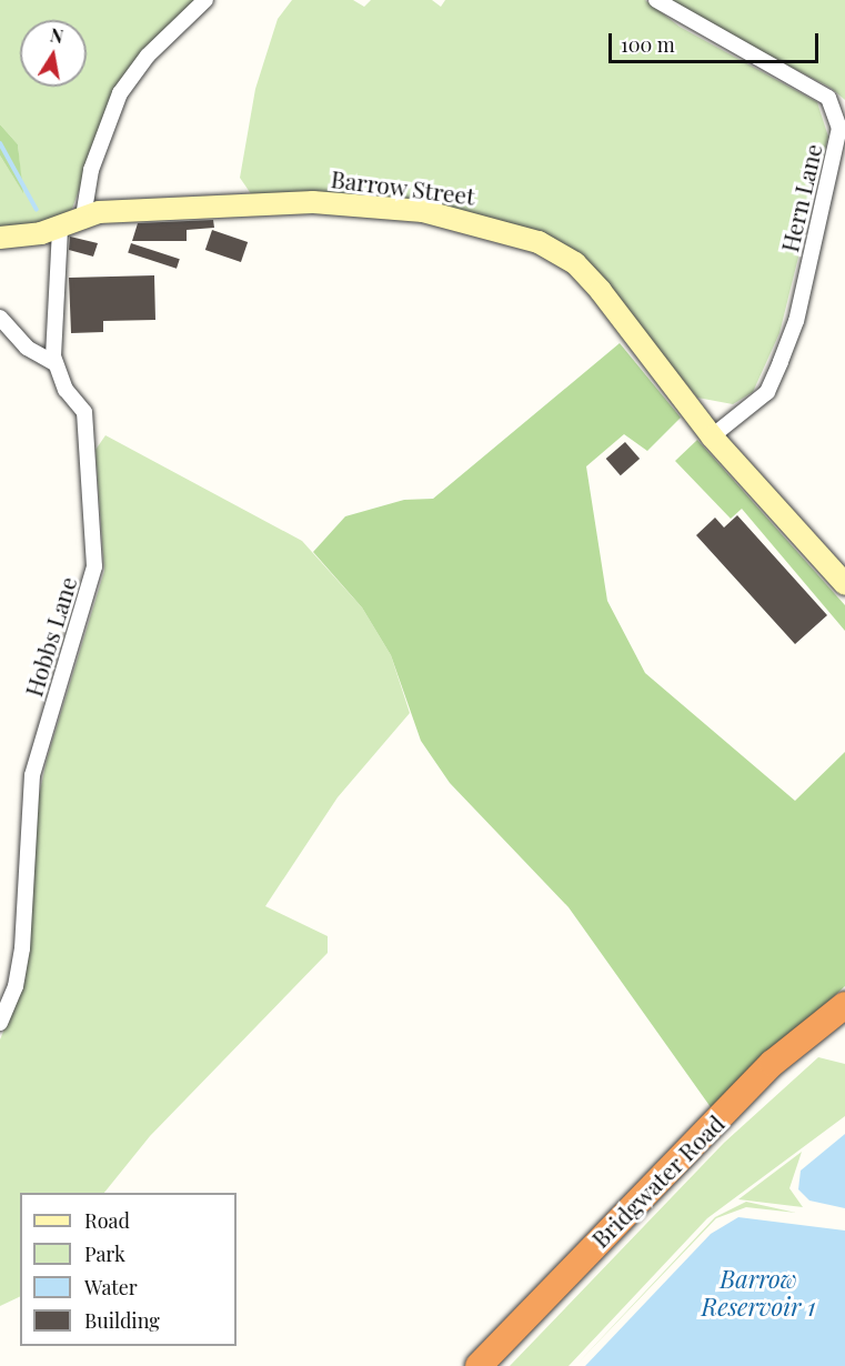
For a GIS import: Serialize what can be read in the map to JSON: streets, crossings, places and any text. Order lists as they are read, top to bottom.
{
  "streets": {
    "highway": ["Bridgwater Road"],
    "main road": ["Barrow Street"],
    "street": ["Hern Lane", "Hobbs Lane"]
  },
  "crossings": [
    ["Barrow Street", "Hern Lane"]
  ],
  "water": ["Barrow Reservoir 1"],
  "legend": [
    "Road",
    "Park",
    "Water",
    "Building"
  ],
  "scale_bar": "100 m",
  "north": "top"
}
